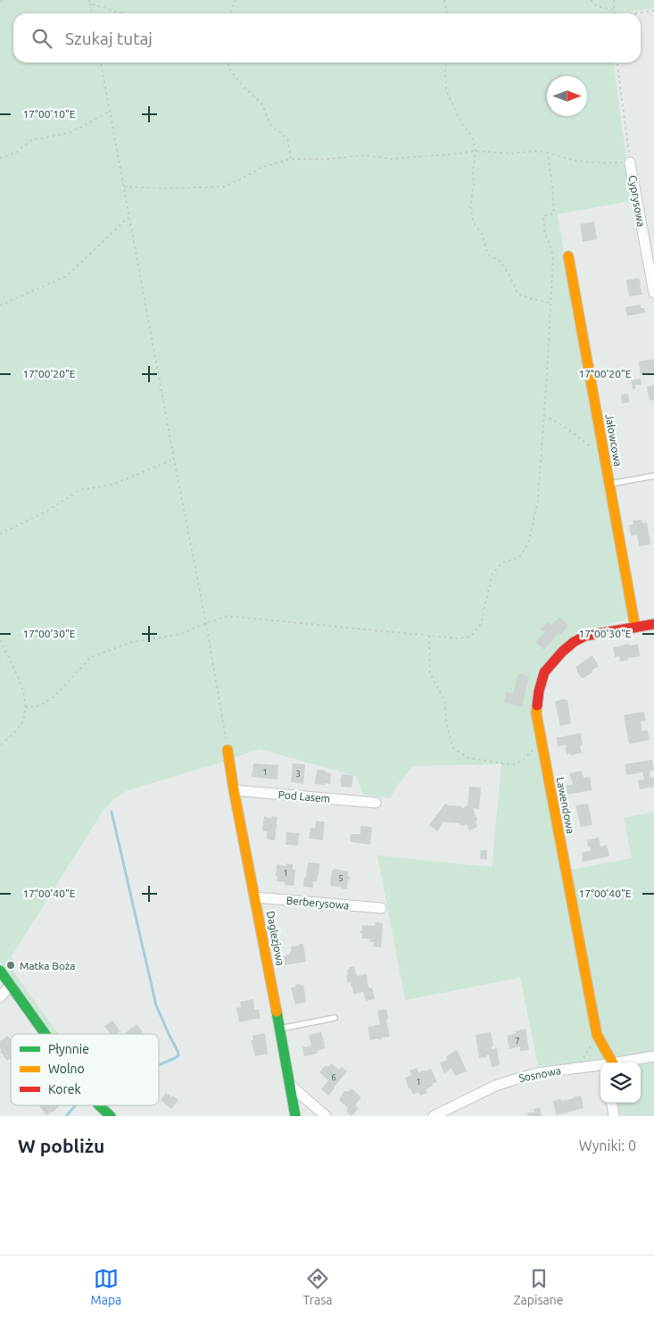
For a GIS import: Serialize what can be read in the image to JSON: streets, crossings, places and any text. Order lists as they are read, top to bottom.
{
  "streets": {
    "street": [
      "Cyprysowa",
      "Jałowcowa",
      "Pod Lasem",
      "Lawendowa",
      "Berberysowa",
      "Daglezjowa",
      "Sosnowa"
    ]
  },
  "crossings": [
    ["Jałowcowa", "Lawendowa"],
    ["Pod Lasem", "Daglezjowa"],
    ["Berberysowa", "Daglezjowa"]
  ],
  "places": ["Matka Boża"],
  "house_numbers": [
    "1",
    "3",
    "1",
    "5",
    "7",
    "6",
    "1"
  ],
  "legend": ["Płynnie", "Wolno", "Korek"],
  "north": "right",
  "page": {
    "search": "Szukaj tutaj",
    "heading": ["W pobliżu", "Wyniki: 0"],
    "nav": ["Mapa", "Trasa", "Zapisane"]
  },
  "coordinates": [
    "17°00'10\"E",
    "17°00'20\"E",
    "17°00'30\"E",
    "17°00'40\"E"
  ]
}
